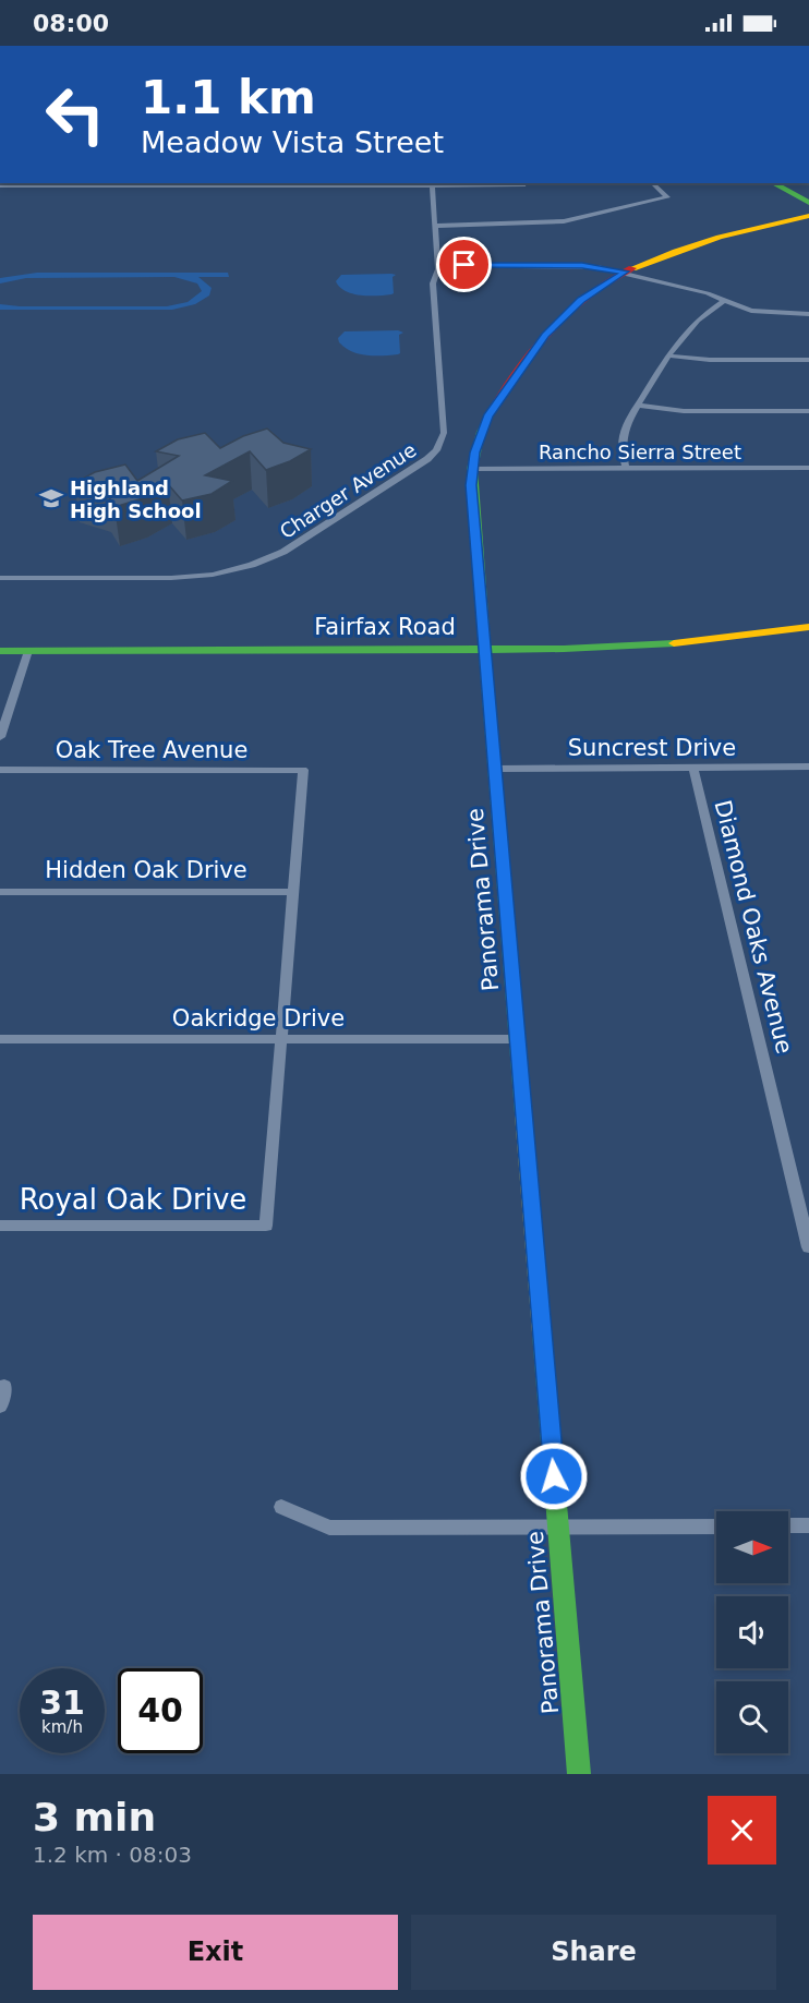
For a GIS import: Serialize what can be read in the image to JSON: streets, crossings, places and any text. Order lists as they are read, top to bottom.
{
  "streets": {
    "street": [
      "Rancho Sierra Street",
      "Charger Avenue",
      "Fairfax Road",
      "Suncrest Drive",
      "Oak Tree Avenue",
      "Hidden Oak Drive",
      "Panorama Drive",
      "Diamond Oaks Avenue",
      "Oakridge Drive",
      "Royal Oak Drive"
    ]
  },
  "crossings": [
    ["Rancho Sierra Street", "Panorama Drive"],
    ["Fairfax Road", "Panorama Drive"],
    ["Suncrest Drive", "Panorama Drive"],
    ["Suncrest Drive", "Diamond Oaks Avenue"],
    ["Oak Tree Avenue", "Hidden Oak Drive"],
    ["Panorama Drive", "Oakridge Drive"],
    ["Oakridge Drive", "Royal Oak Drive"]
  ],
  "places": {
    "school or university": ["Highland High School"]
  },
  "north": "right",
  "page": {
    "status": "08:00",
    "turn": ["1.1 km", "Meadow Vista Street"],
    "speed": "31 km/h",
    "limit": "40",
    "heading": ["3 min", "1.2 km · 08:03"],
    "buttons": ["Exit", "Share"]
  }
}
